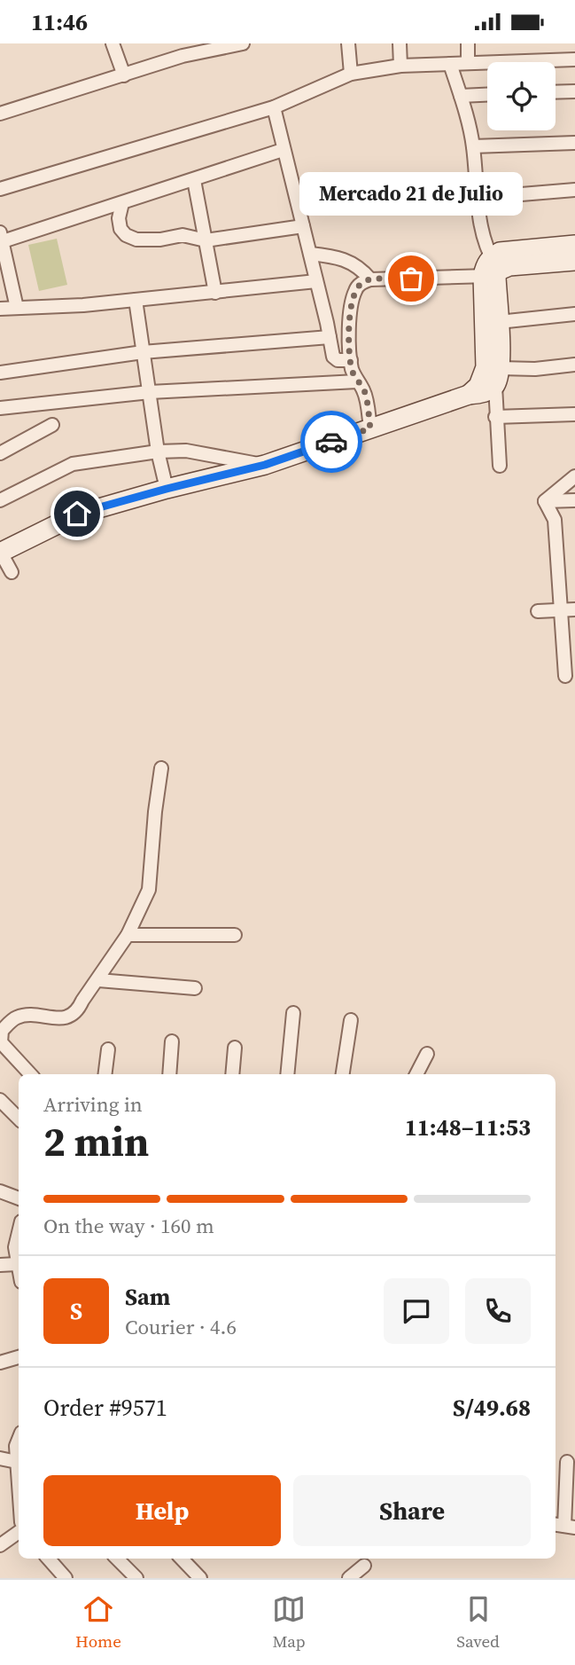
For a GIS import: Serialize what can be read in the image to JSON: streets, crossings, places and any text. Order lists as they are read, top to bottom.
{
  "places": ["Mercado 21 de Julio"],
  "page": {
    "status": "11:46",
    "bubble": "Mercado 21 de Julio",
    "heading": ["2 min", "Arriving in", "11:48–11:53"],
    "panel": [
      "Sam",
      "Courier · 4.6",
      "Order #9571",
      "S/49.68"
    ],
    "bar": "On the way · 160 m",
    "round": "S",
    "buttons": ["Help", "Share"],
    "tabs": ["Home", "Map", "Saved"]
  }
}
